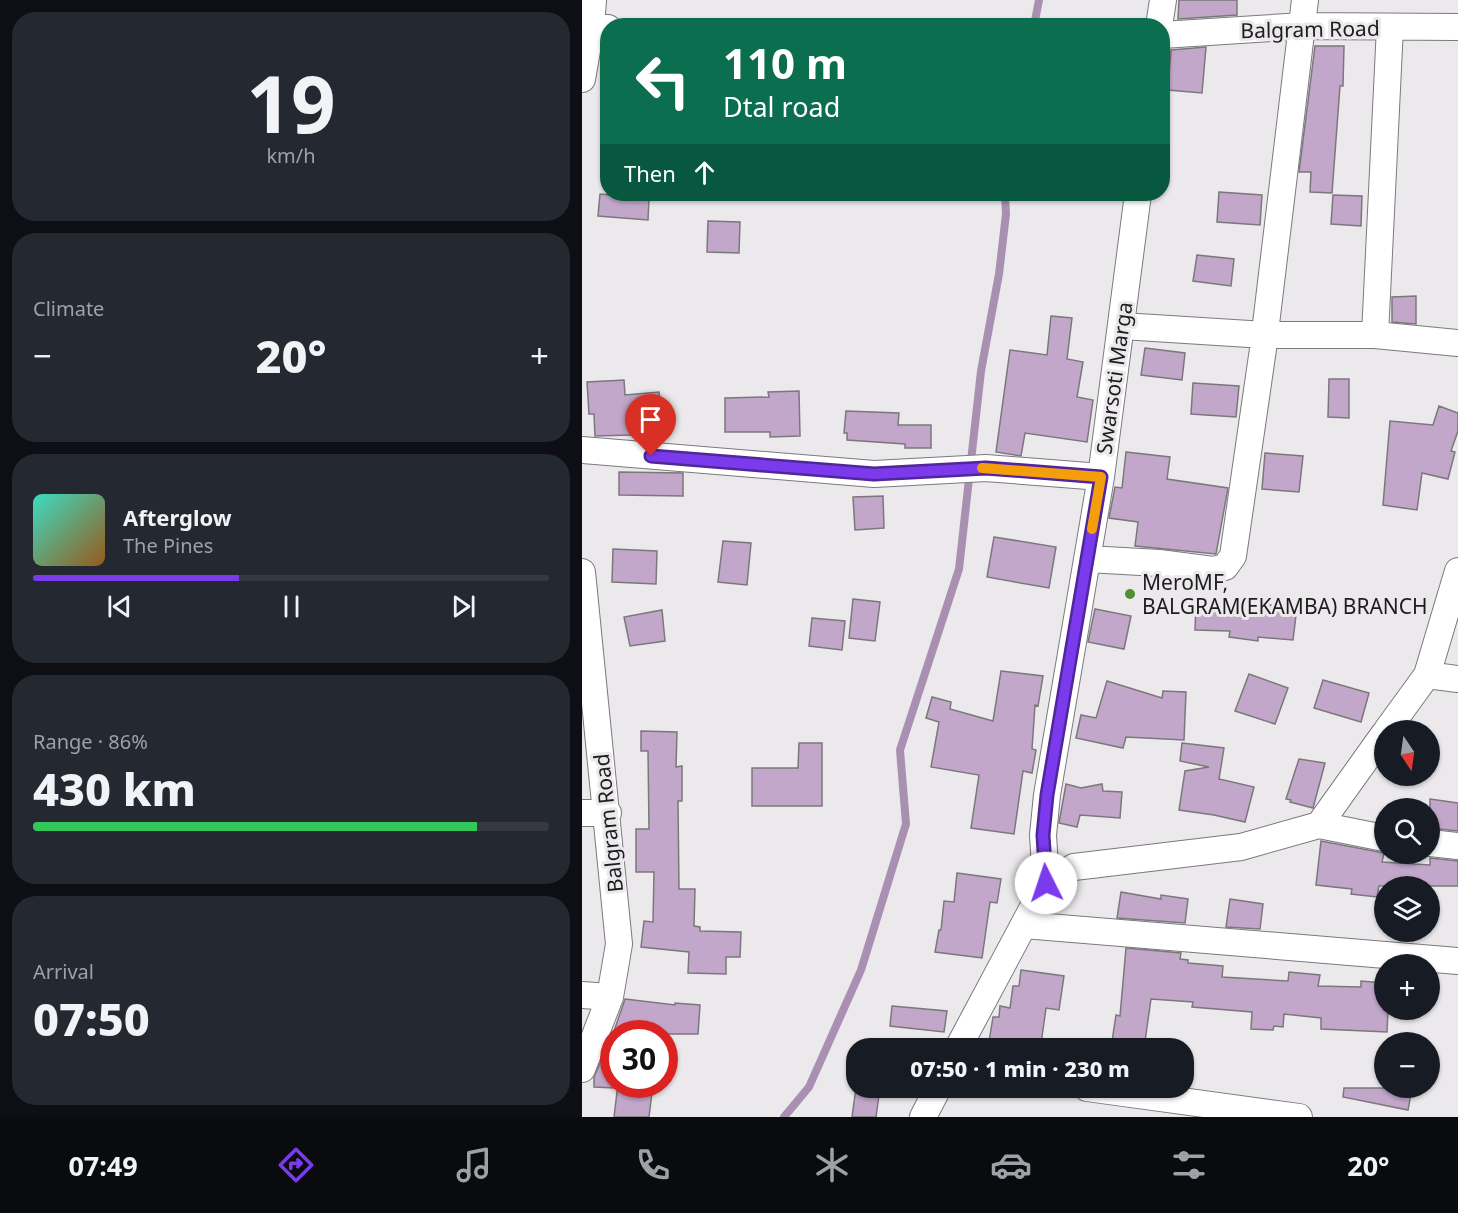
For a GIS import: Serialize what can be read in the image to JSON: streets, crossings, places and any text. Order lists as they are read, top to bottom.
{
  "streets": {
    "street": ["Balgram Road", "Swarsoti Marga"]
  },
  "places": ["MeroMF, BALGRAM(EKAMBA) BRANCH"],
  "north": "bottom",
  "page": {
    "tile": [
      ["19", "km/h"],
      "Climate",
      ["Range · 86%", "430 km"],
      ["Arrival", "07:50"]
    ],
    "turn": ["110 m", "Dtal road"],
    "then": "Then",
    "heat": ["−", "20°", "+"],
    "song": ["Afterglow", "The Pines"],
    "map_buttons": ["+", "−"],
    "limit": "30",
    "trip": "07:50 · 1 min · 230 m",
    "tabs": ["07:49", "20°"]
  }
}
